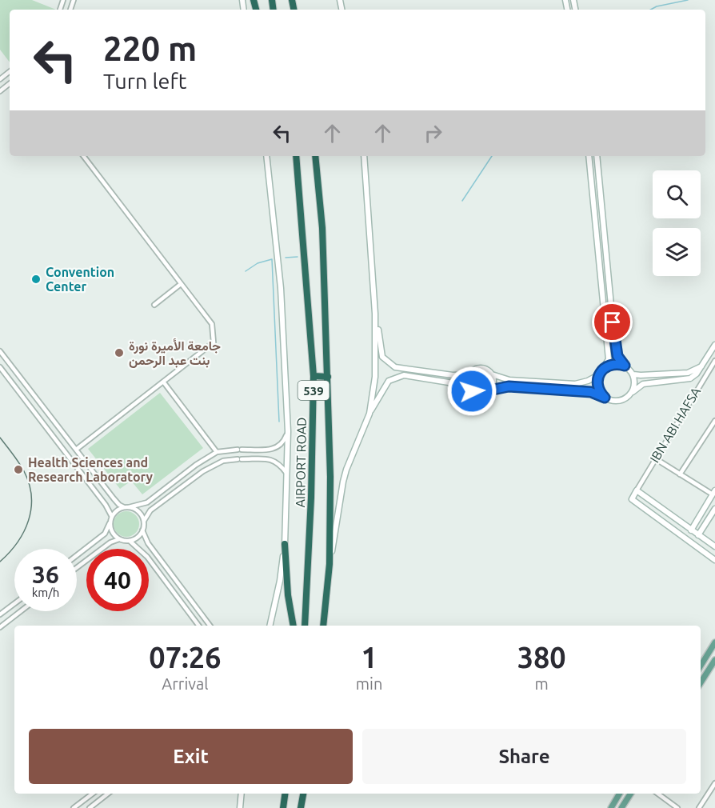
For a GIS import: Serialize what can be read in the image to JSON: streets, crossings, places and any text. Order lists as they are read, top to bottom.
{
  "streets": {
    "highway": ["539", "AIRPORT ROAD"],
    "street": ["IBN ABI HAFSA"]
  },
  "places": ["Convention Center", "جامعة الأميرة نورة بنت عبد الرحمن", "Health Sciences and Research Laboratory"],
  "page": {
    "turn": ["220 m", "Turn left"],
    "speed": "36 km/h",
    "limit": "40",
    "eta": [
      "07:26",
      "Arrival",
      "1",
      "min",
      "380",
      "m"
    ],
    "buttons": ["Exit", "Share"]
  }
}
